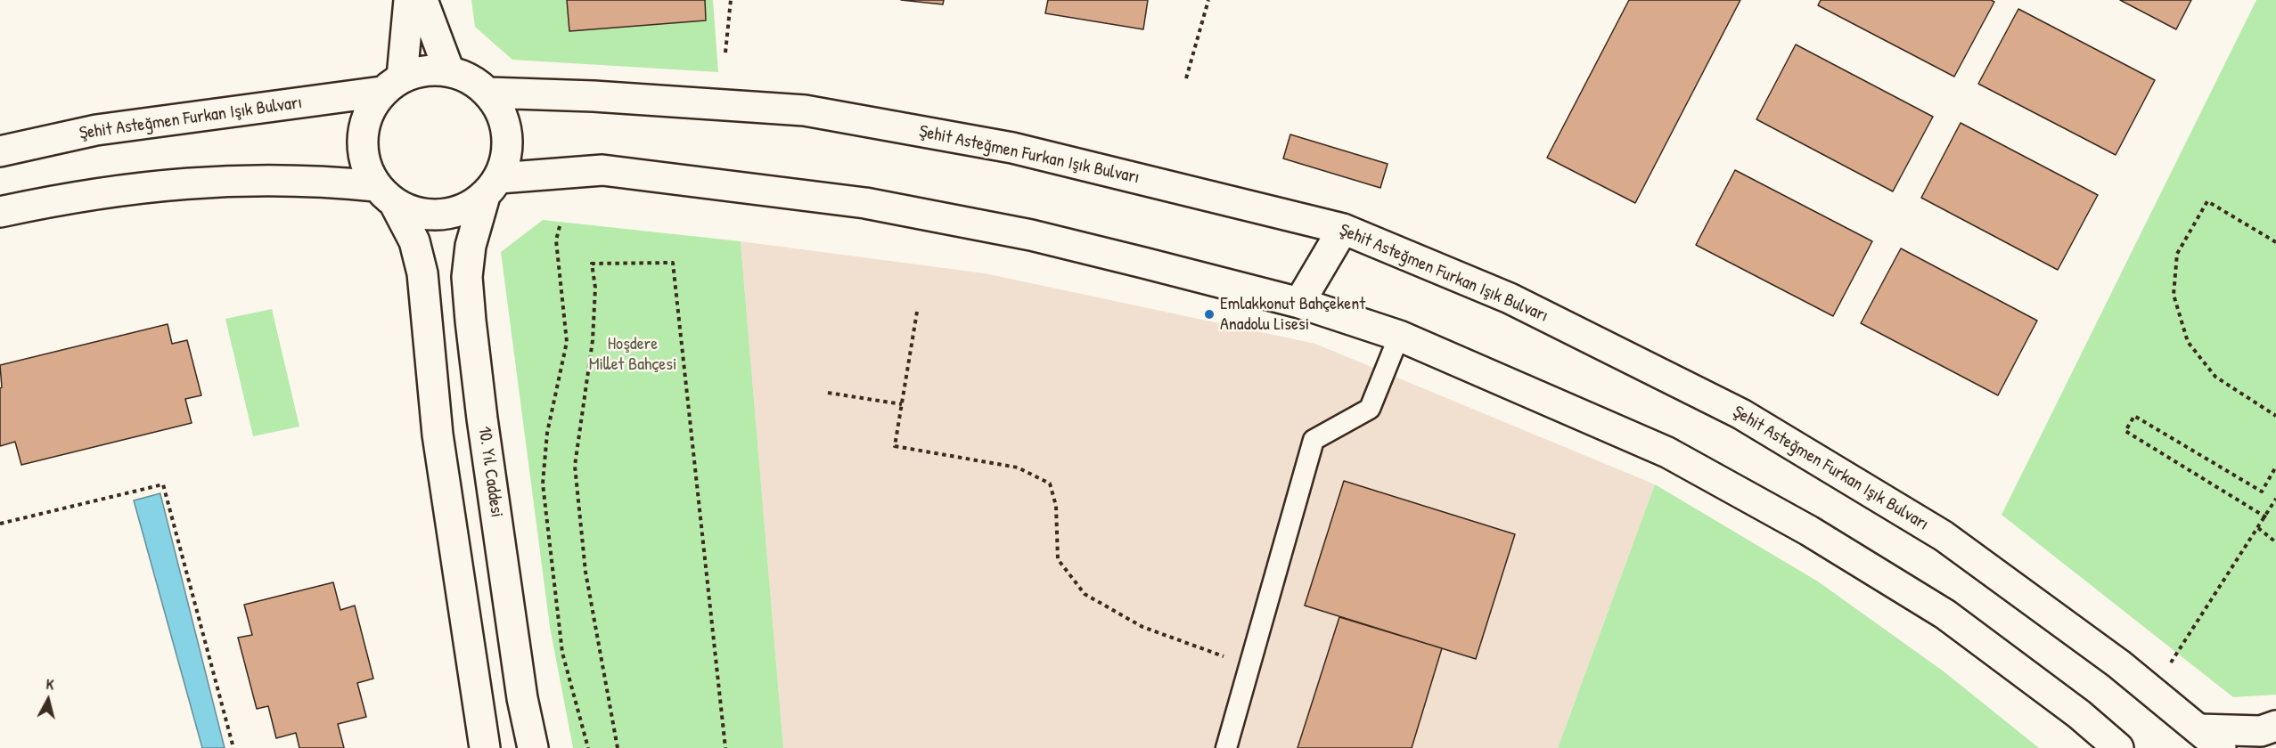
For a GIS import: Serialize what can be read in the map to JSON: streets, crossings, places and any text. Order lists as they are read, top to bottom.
{
  "streets": {
    "main road": ["Şehit Asteğmen Furkan Işık Bulvarı", "10. Yıl Caddesi"]
  },
  "crossings": [
    ["Şehit Asteğmen Furkan Işık Bulvarı", "10. Yıl Caddesi"]
  ],
  "parks": ["Hoşdere Millet Bahçesi"],
  "places": ["Emlakkonut Bahçekent Anadolu Lisesi"],
  "north": "top"
}
